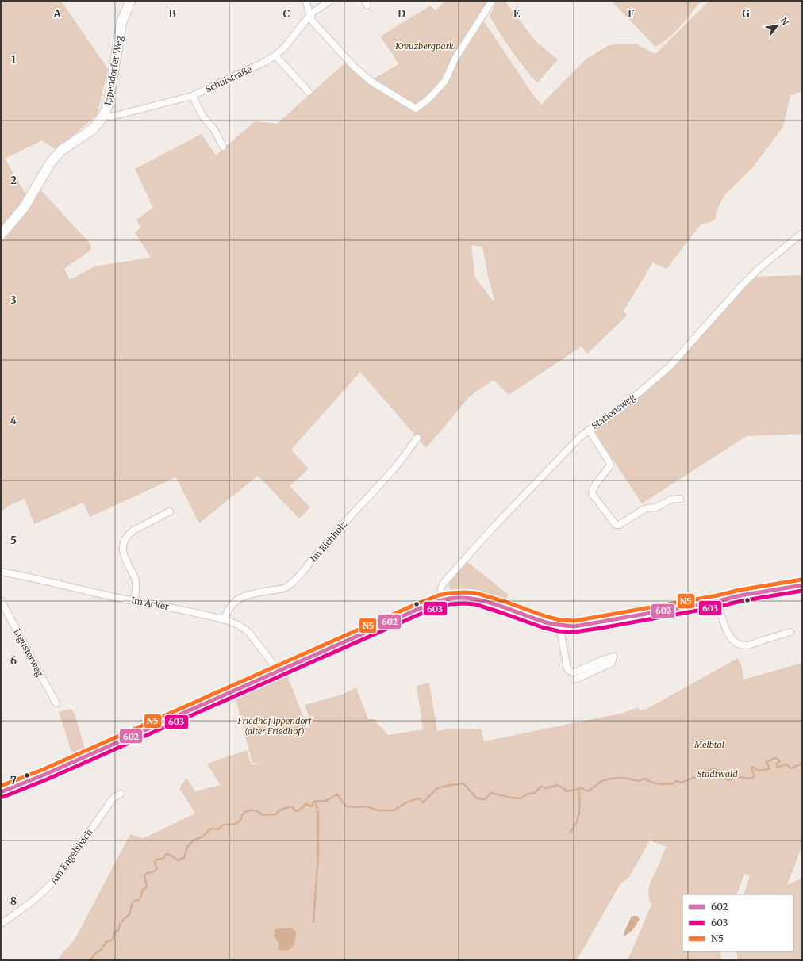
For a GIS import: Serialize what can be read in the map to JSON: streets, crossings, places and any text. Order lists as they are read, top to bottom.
{
  "streets": {
    "street": [
      "Ippendorfer Weg",
      "Schulstraße",
      "Stationsweg",
      "Im Eichholz",
      "Im Acker",
      "Ligusterweg",
      "Am Engelsbach"
    ]
  },
  "crossings": [
    ["Ippendorfer Weg", "Schulstraße"],
    ["Im Eichholz", "Im Acker"]
  ],
  "parks": [
    "Kreuzbergpark",
    "Friedhof Ippendorf (alter Friedhof)",
    "Melbtal",
    "Stadtwald"
  ],
  "lines": ["transit line N5", "transit line 602", "transit line 603"],
  "legend": ["602", "603", "N5"],
  "north": "top right",
  "grid": {
    "columns": [
      "A",
      "B",
      "C",
      "D",
      "E",
      "F",
      "G"
    ],
    "rows": [
      "1",
      "2",
      "3",
      "4",
      "5",
      "6",
      "7",
      "8"
    ]
  }
}
